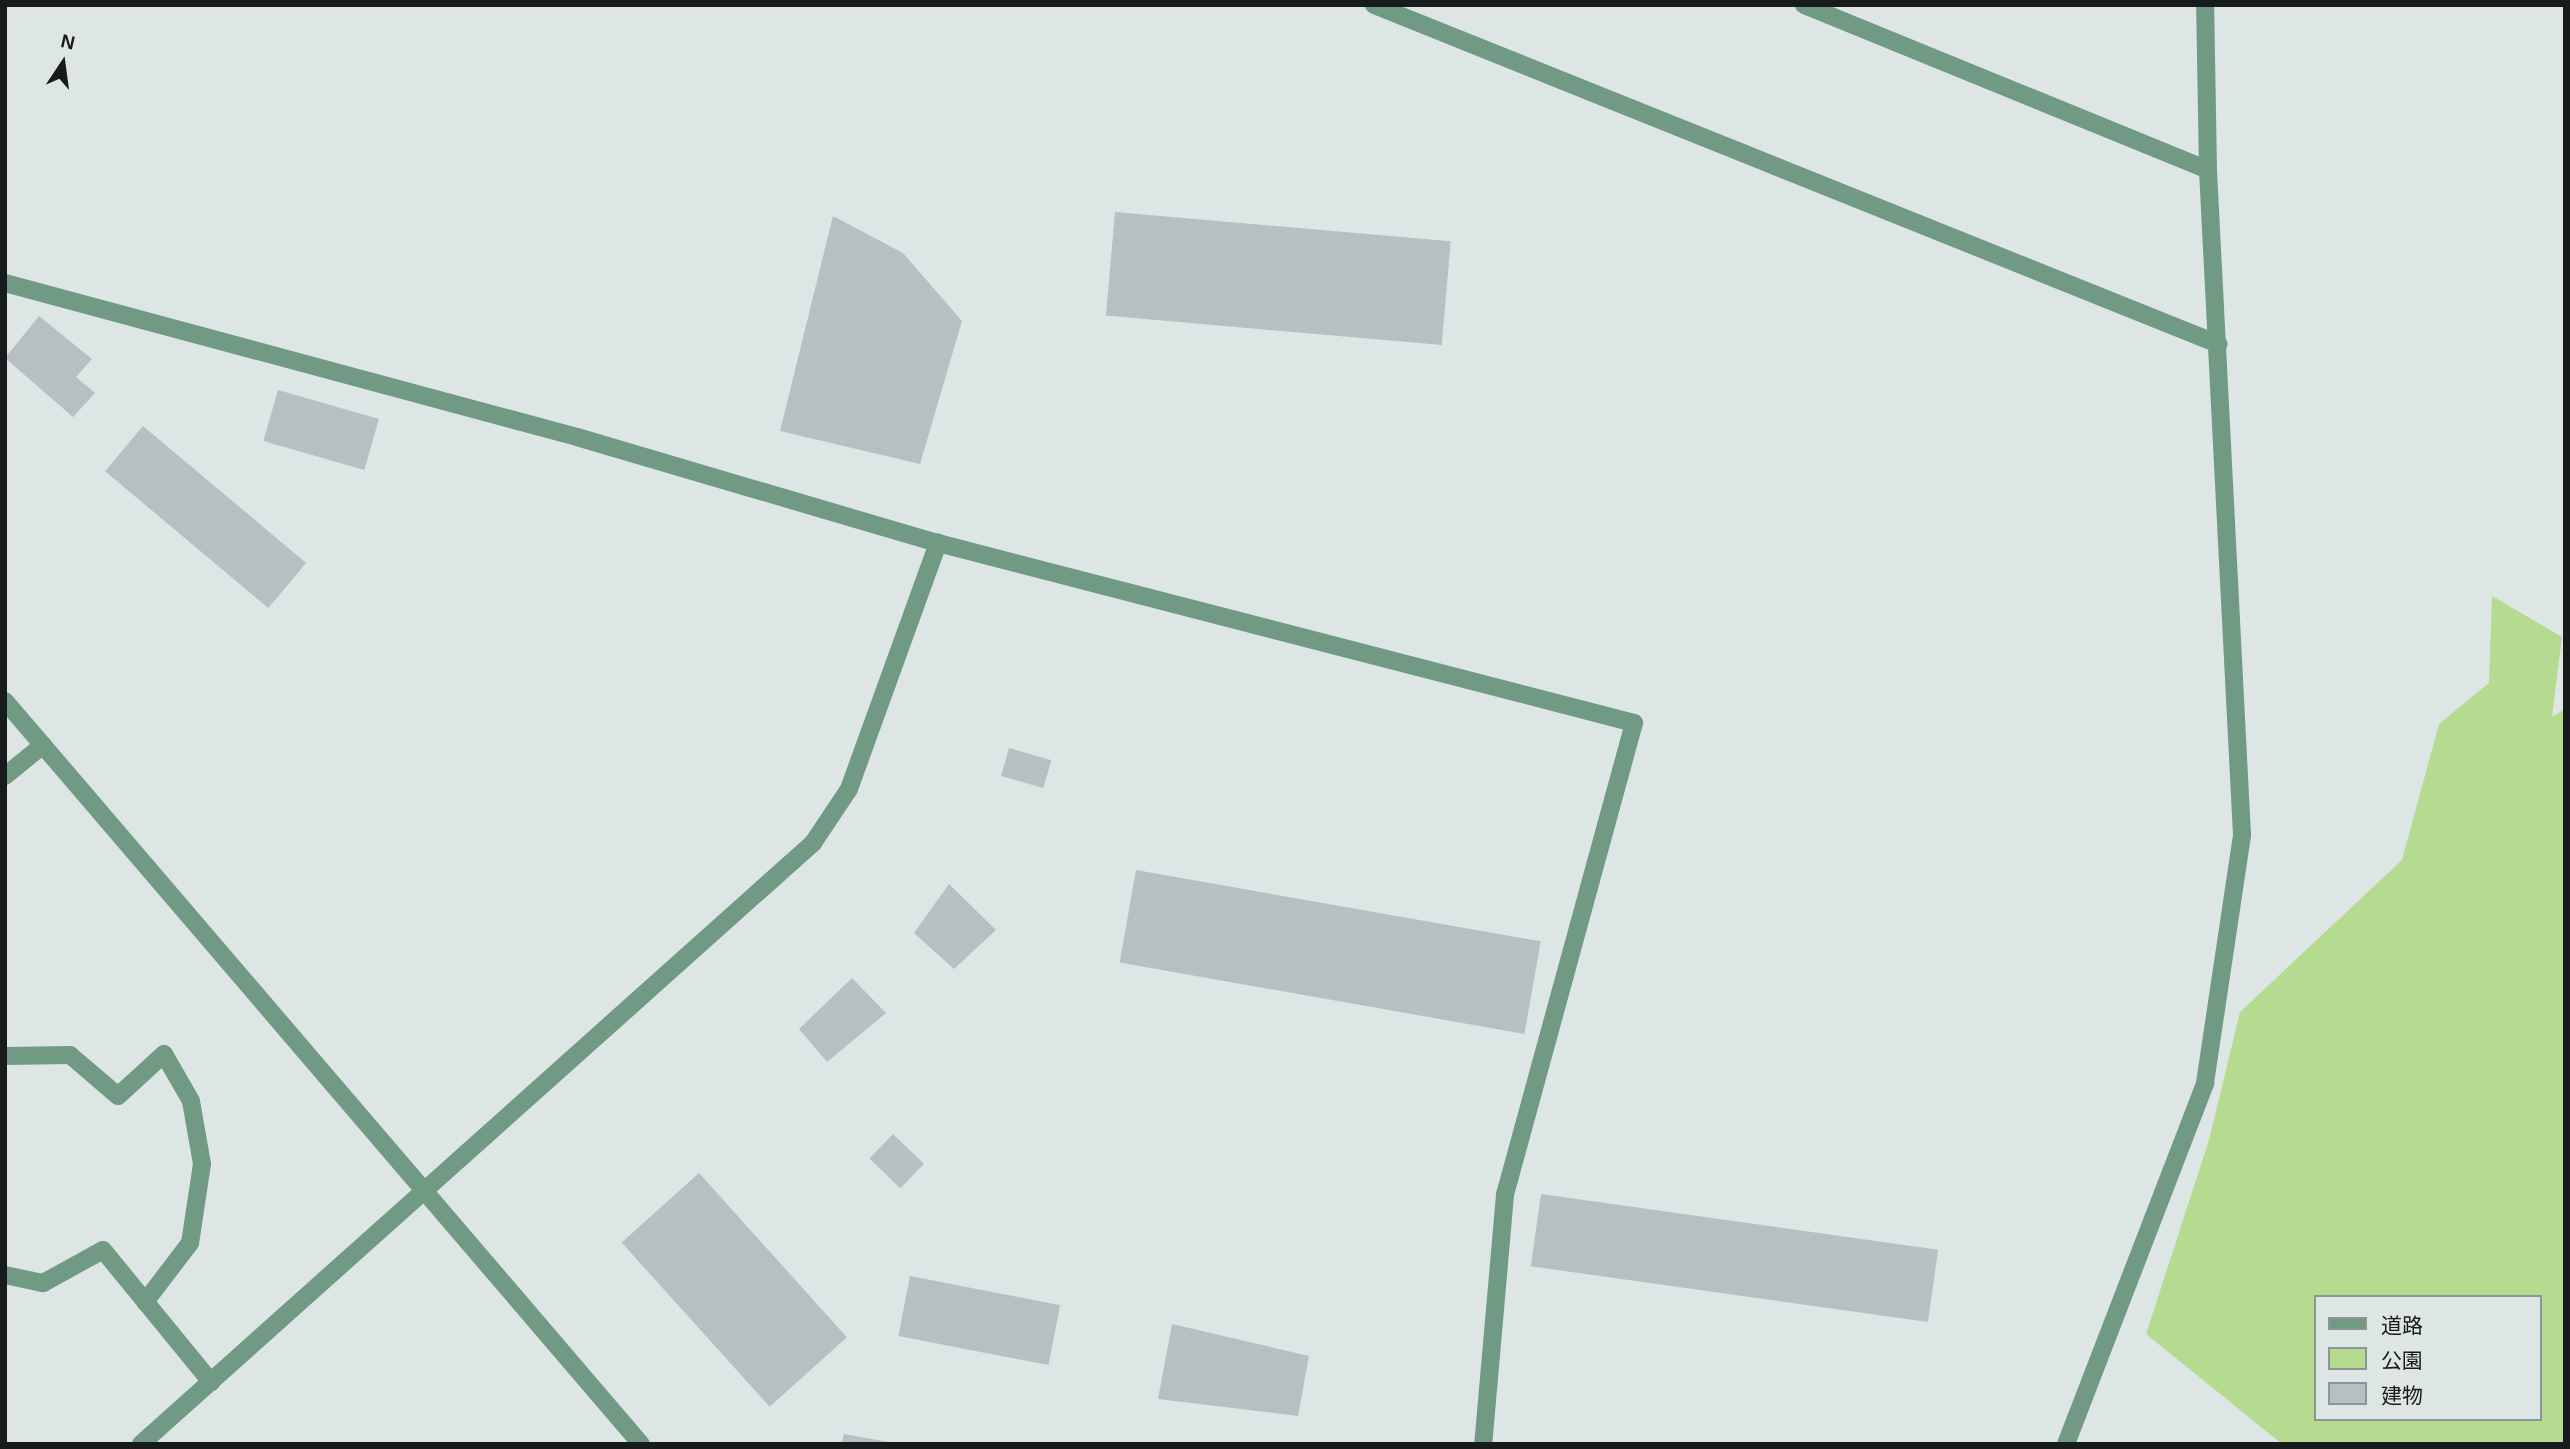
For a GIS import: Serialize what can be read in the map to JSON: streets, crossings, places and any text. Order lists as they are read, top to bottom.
{
  "legend": ["道路", "公園", "建物"],
  "north": "top"
}
